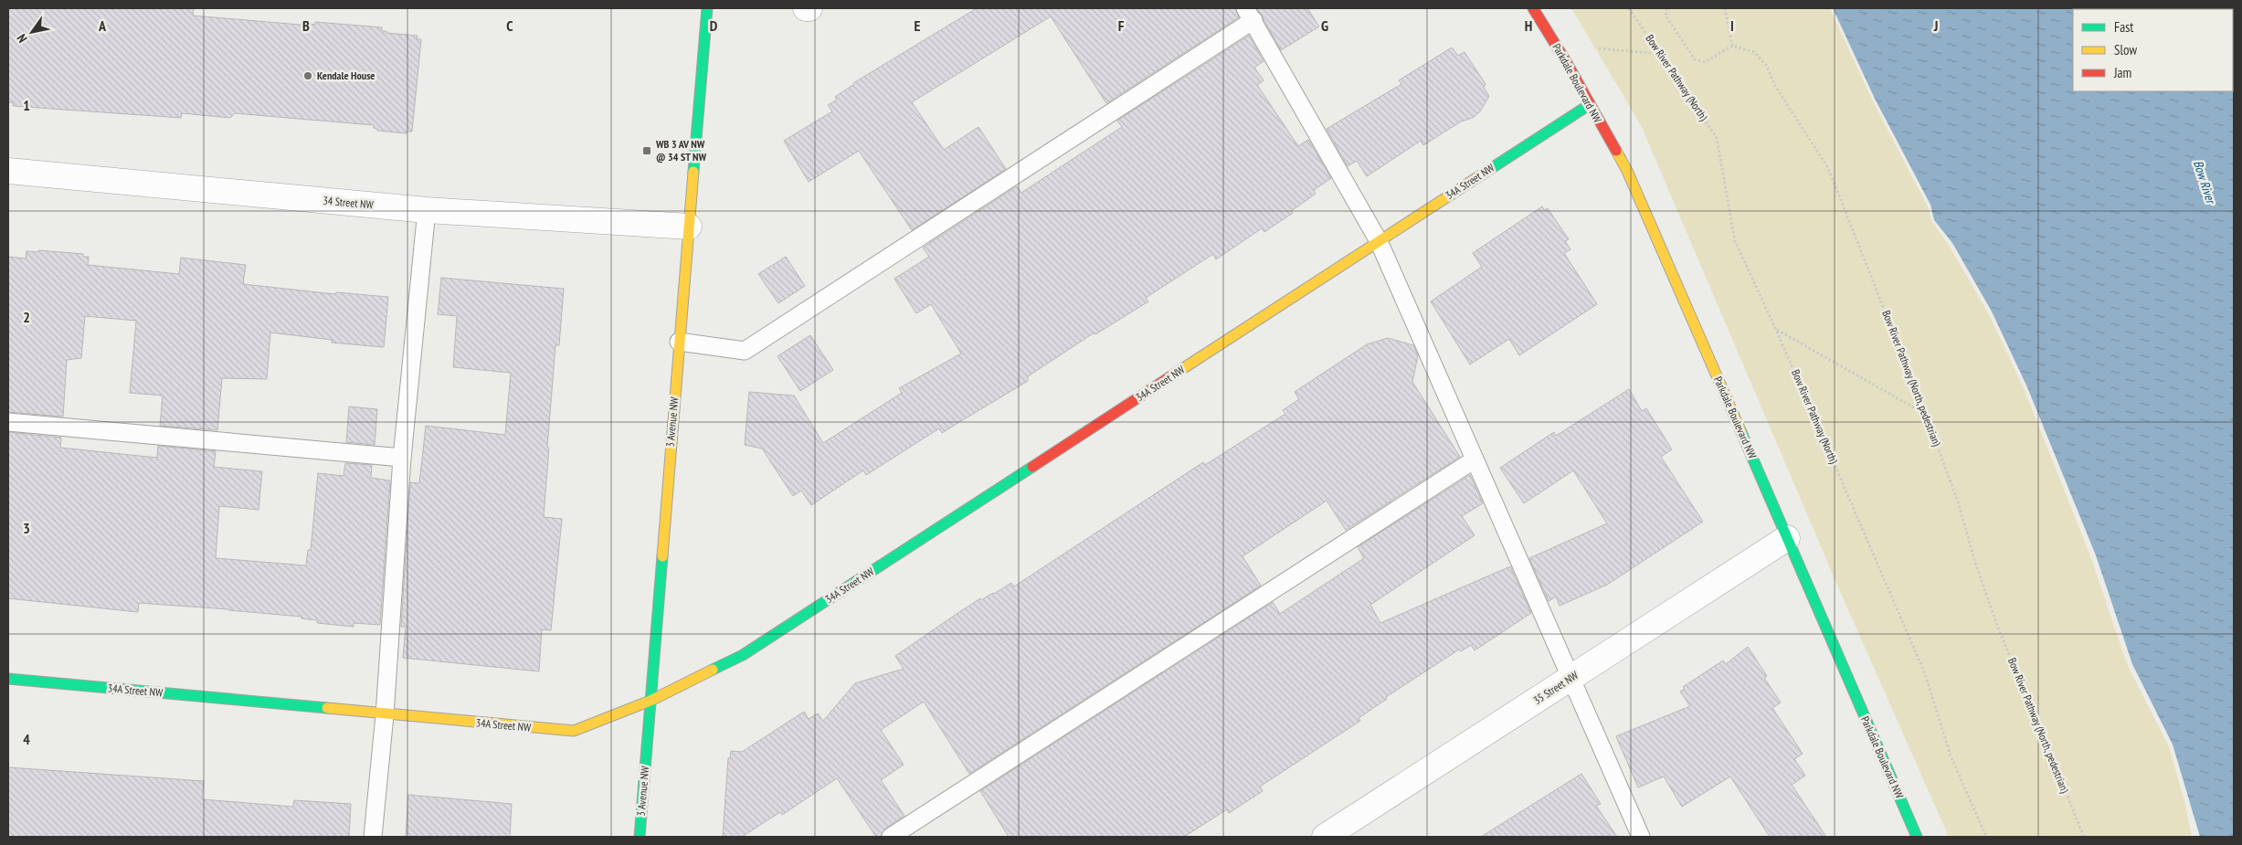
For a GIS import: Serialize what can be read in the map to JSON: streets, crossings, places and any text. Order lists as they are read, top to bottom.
{
  "streets": {
    "street": [
      "Parkdale Boulevard NW",
      "34A Street NW",
      "34 Street NW",
      "3 Avenue NW",
      "35 Street NW"
    ],
    "path": ["Bow River Pathway (North)", "Bow River Pathway (North, pedestrian)"]
  },
  "crossings": [
    ["Parkdale Boulevard NW", "34A Street NW"],
    ["Parkdale Boulevard NW", "35 Street NW"],
    ["34A Street NW", "3 Avenue NW"],
    ["34 Street NW", "3 Avenue NW"]
  ],
  "water": ["Bow River"],
  "places": {
    "other": ["Kendale House"],
    "transit": ["WB 3 AV NW @ 34 ST NW"]
  },
  "legend": ["Fast", "Slow", "Jam"],
  "north": "bottom left",
  "grid": {
    "columns": [
      "A",
      "B",
      "C",
      "D",
      "E",
      "F",
      "G",
      "H",
      "I",
      "J"
    ],
    "rows": [
      "1",
      "2",
      "3",
      "4"
    ]
  }
}
